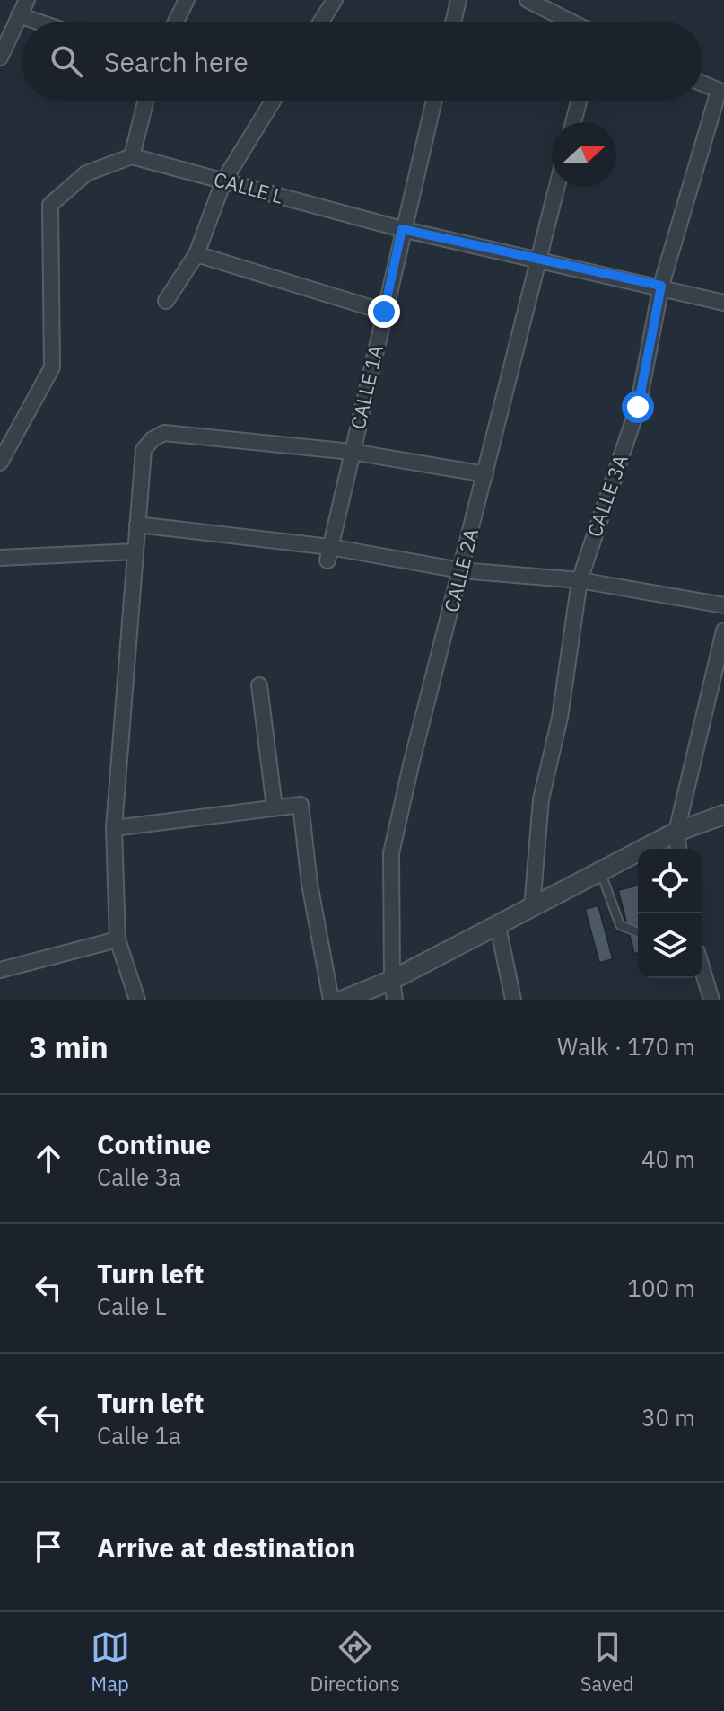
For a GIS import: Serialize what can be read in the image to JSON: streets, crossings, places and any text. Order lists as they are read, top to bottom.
{
  "streets": {
    "street": [
      "CALLE L",
      "CALLE 1A",
      "CALLE 3A",
      "CALLE 2A"
    ]
  },
  "crossings": [
    ["CALLE L", "CALLE 1A"],
    ["CALLE L", "CALLE 3A"],
    ["CALLE L", "CALLE 2A"]
  ],
  "north": "right",
  "page": {
    "search": "Search here",
    "heading": ["3 min", "Walk · 170 m"],
    "list": [
      ["Continue", "Calle 3a", "40 m"],
      ["Turn left", "Calle L", "100 m"],
      ["Turn left", "Calle 1a", "30 m"],
      "Arrive at destination"
    ],
    "nav": ["Map", "Directions", "Saved"]
  }
}
